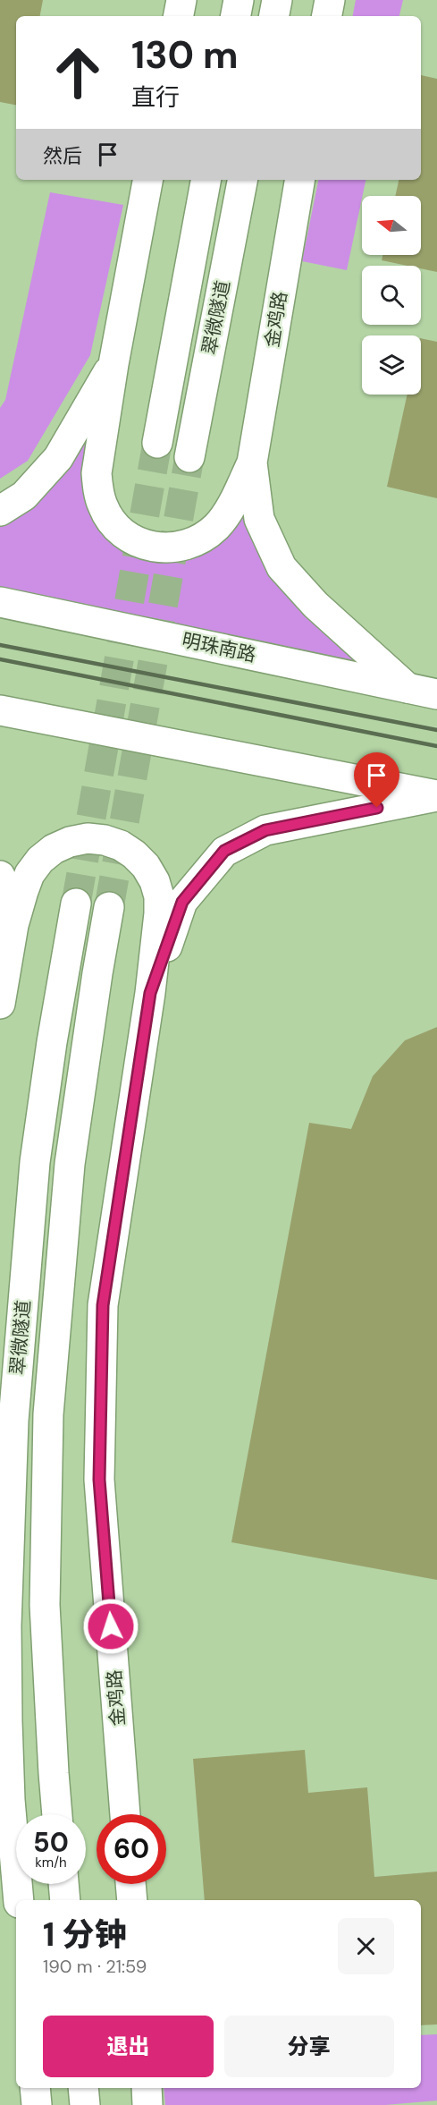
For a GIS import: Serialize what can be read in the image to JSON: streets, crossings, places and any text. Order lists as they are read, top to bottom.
{
  "streets": {
    "main road": ["翠微隧道", "金鸡路", "明珠南路"]
  },
  "north": "left",
  "page": {
    "turn": ["130 m", "直行"],
    "then": "然后",
    "speed": "50 km/h",
    "limit": "60",
    "heading": ["1 分钟", "190 m · 21:59"],
    "buttons": ["退出", "分享"]
  }
}
